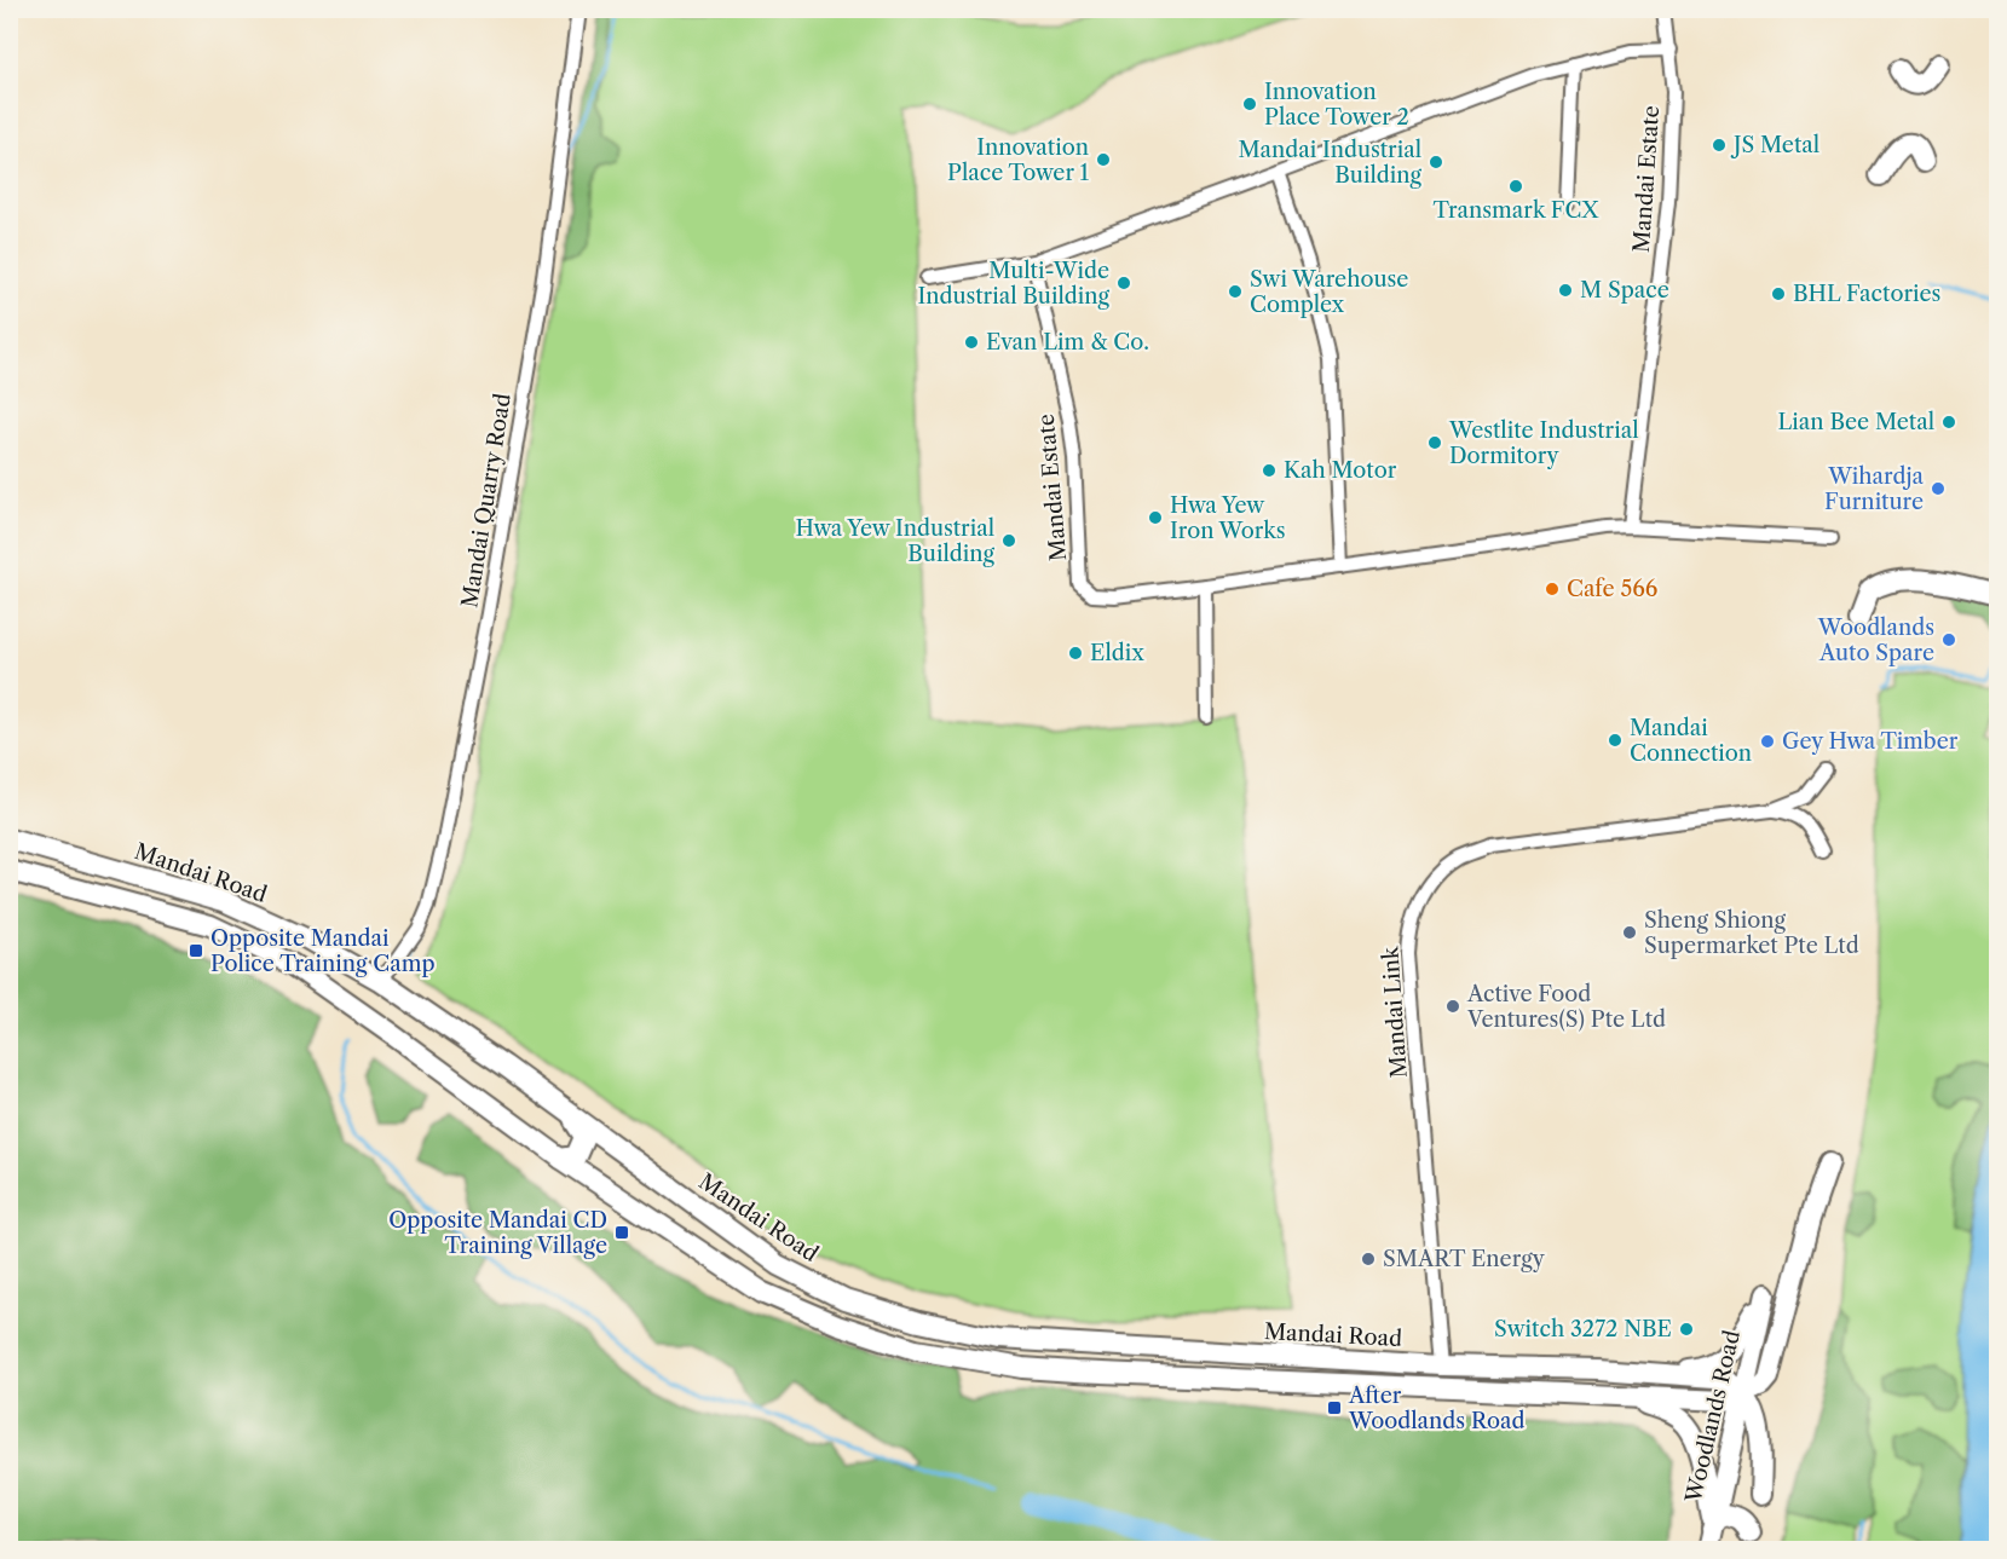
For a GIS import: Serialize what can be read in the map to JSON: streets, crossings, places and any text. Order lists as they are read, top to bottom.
{
  "streets": {
    "main road": ["Mandai Road", "Woodlands Road"],
    "street": ["Mandai Estate", "Mandai Quarry Road", "Mandai Link"]
  },
  "crossings": [
    ["Mandai Quarry Road", "Mandai Road"],
    ["Mandai Road", "Mandai Link"],
    ["Mandai Road", "Woodlands Road"]
  ],
  "places": {
    "other": [
      "Innovation Place Tower 2",
      "JS Metal",
      "Innovation Place Tower 1",
      "Mandai Industrial Building",
      "Transmark FCX",
      "Multi-Wide Industrial Building",
      "M Space",
      "Swi Warehouse Complex",
      "BHL Factories",
      "Evan Lim & Co.",
      "Lian Bee Metal",
      "Westlite Industrial Dormitory",
      "Kah Motor",
      "Wihardja Furniture",
      "Hwa Yew Iron Works",
      "Hwa Yew Industrial Building",
      "Cafe 566",
      "Woodlands Auto Spare",
      "Eldix",
      "Mandai Connection",
      "Gey Hwa Timber",
      "Sheng Shiong Supermarket Pte Ltd",
      "Active Food Ventures(S) Pte Ltd",
      "SMART Energy",
      "Switch 3272 NBE"
    ],
    "transit": ["Opposite Mandai Police Training Camp", "Opposite Mandai CD Training Village", "After Woodlands Road"]
  }
}
